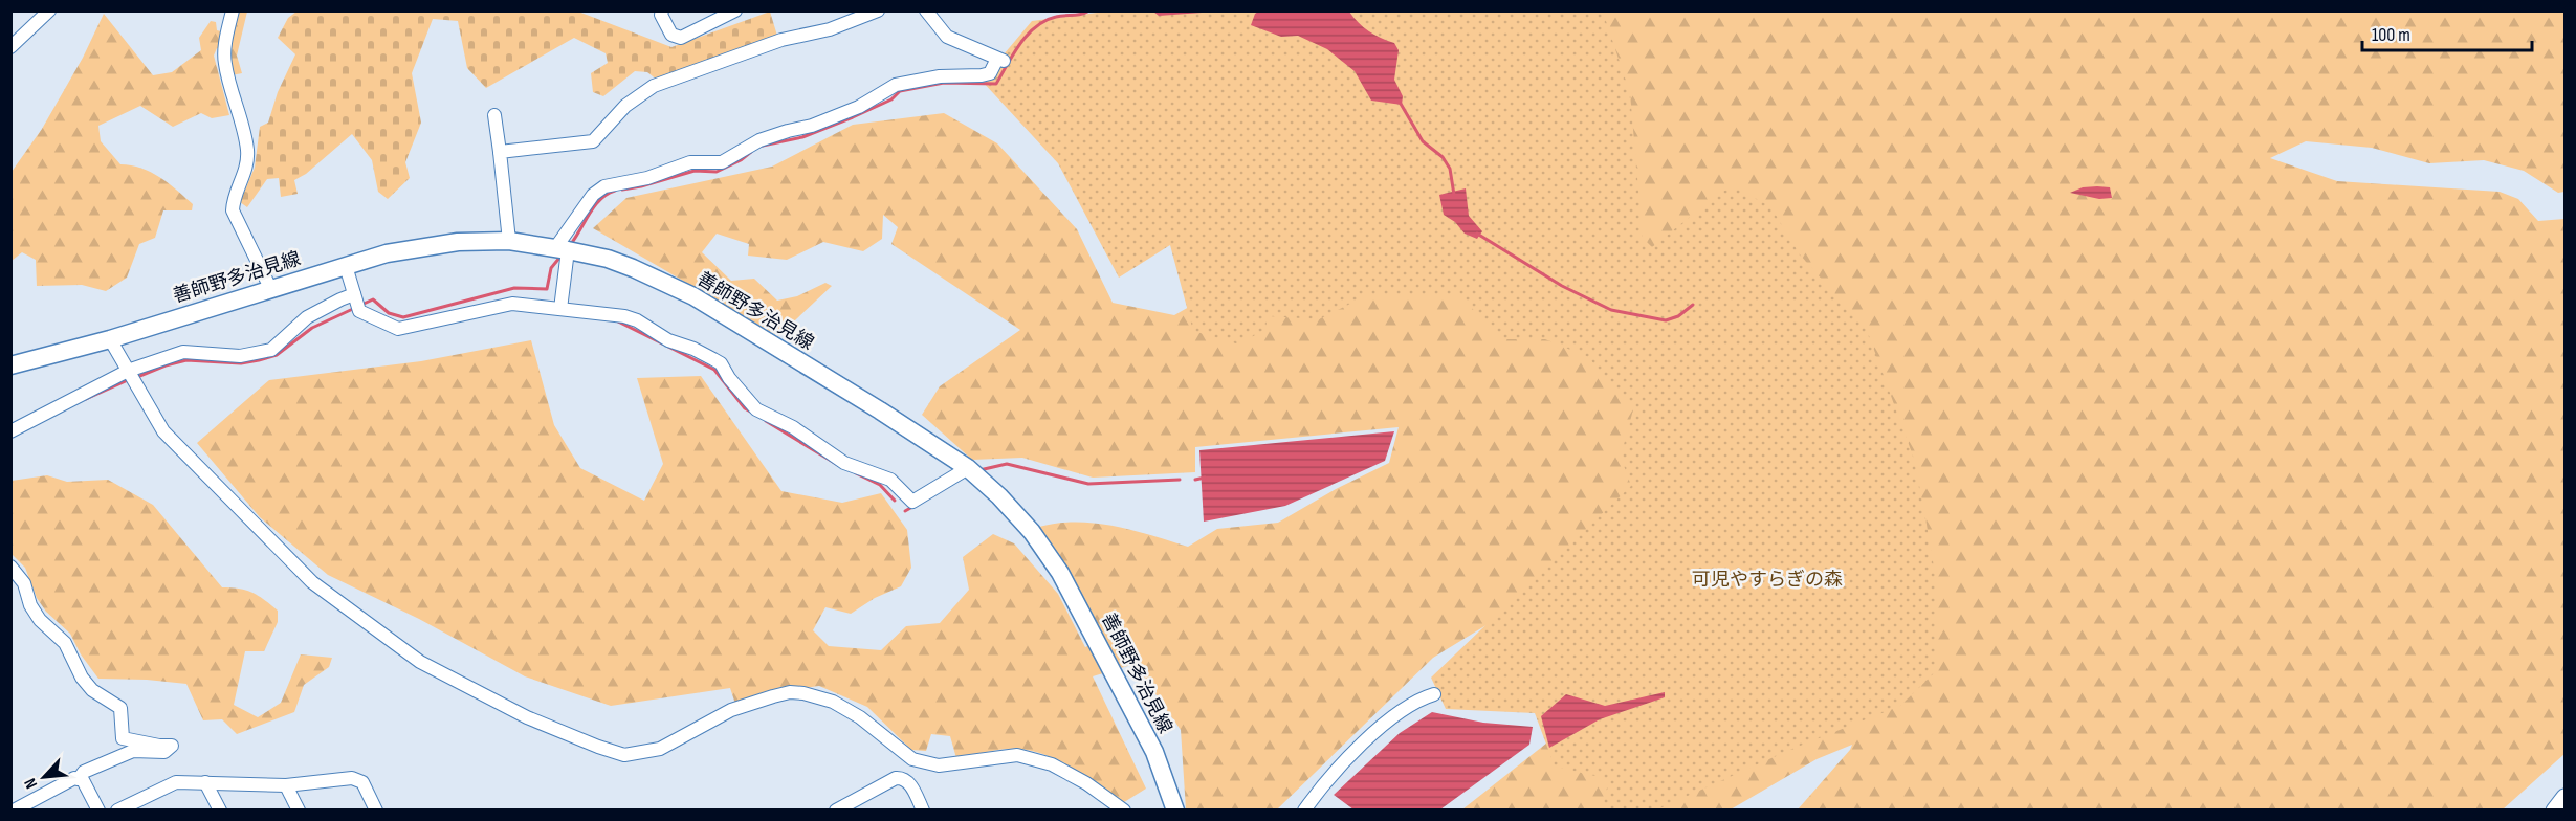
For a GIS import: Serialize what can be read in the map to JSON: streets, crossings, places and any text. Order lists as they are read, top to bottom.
{
  "streets": {
    "main road": ["善師野多治見線"]
  },
  "parks": ["可児やすらぎの森"],
  "scale_bar": "100 m",
  "north": "bottom left"
}
